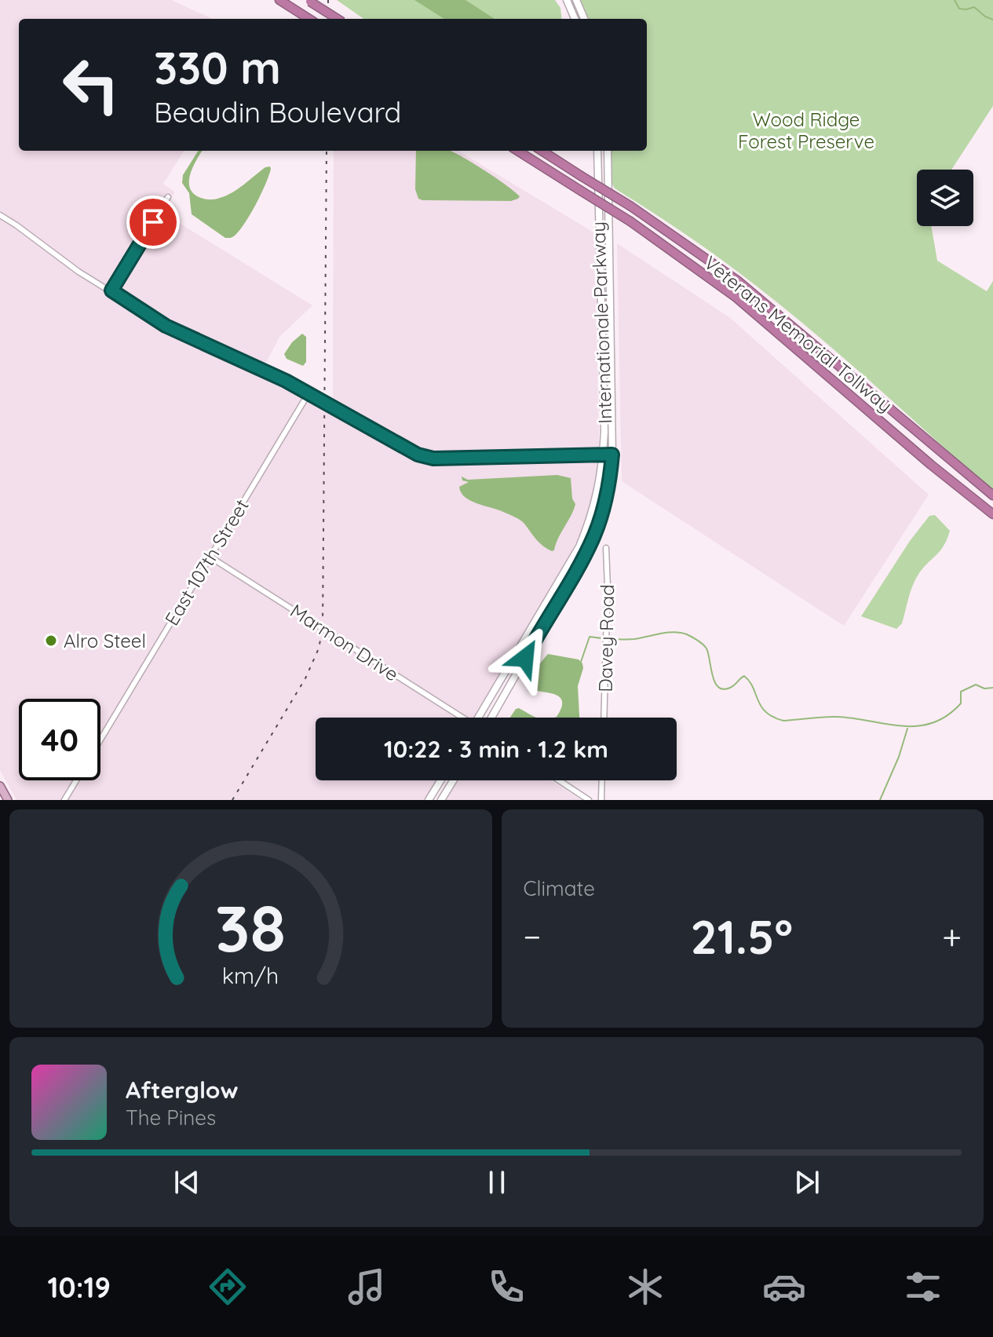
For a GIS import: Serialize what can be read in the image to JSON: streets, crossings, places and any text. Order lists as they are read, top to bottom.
{
  "streets": {
    "highway": ["Veterans Memorial Tollway"],
    "street": [
      "Internationale Parkway",
      "East 107th Street",
      "Davey Road",
      "Marmon Drive"
    ]
  },
  "crossings": [
    ["East 107th Street", "Marmon Drive"]
  ],
  "parks": ["Wood Ridge Forest Preserve"],
  "places": ["Alro Steel"],
  "page": {
    "turn": ["330 m", "Beaudin Boulevard"],
    "limit": "40",
    "trip": "10:22 · 3 min · 1.2 km",
    "tile": "Climate",
    "heat": ["−", "21.5°", "+"],
    "song": ["Afterglow", "The Pines"],
    "tabs": "10:19",
    "gauge": ["38", "km/h"]
  }
}
